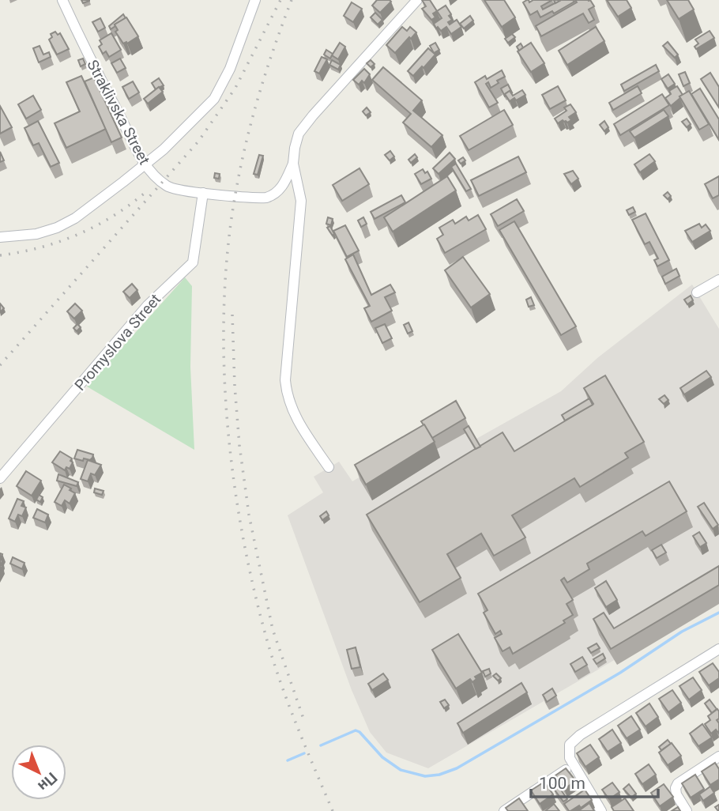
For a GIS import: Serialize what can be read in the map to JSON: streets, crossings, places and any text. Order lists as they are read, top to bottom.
{
  "streets": {
    "street": ["Straklivska Street", "Promyslova Street"]
  },
  "crossings": [
    ["Straklivska Street", "Promyslova Street"]
  ],
  "scale_bar": "100 m",
  "north": "bottom right"
}
